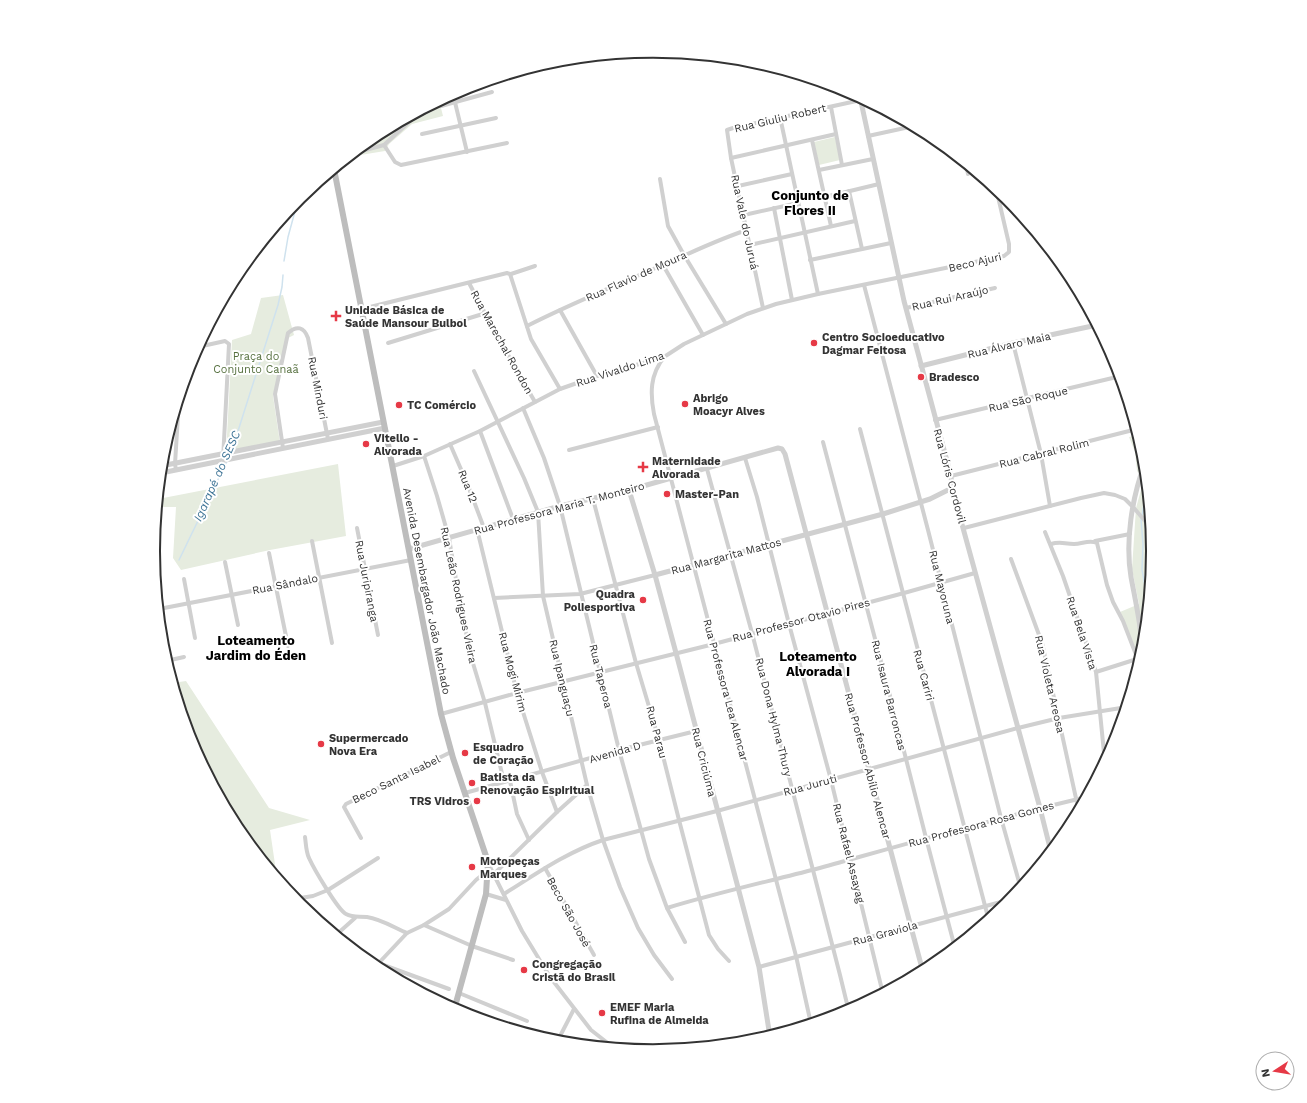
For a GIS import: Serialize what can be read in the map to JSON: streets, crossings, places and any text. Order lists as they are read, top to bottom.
{
  "streets": {
    "main road": ["Avenida Desembargador João Machado"],
    "street": [
      "Rua Giuliu Robert",
      "Rua Vale do Juruá",
      "Beco Ajuri",
      "Rua Flavio de Moura",
      "Rua Rui Araújo",
      "Rua Marechal Rondon",
      "Rua Álvaro Maia",
      "Rua Vivaldo Lima",
      "Rua Minduri",
      "Rua São Roque",
      "Rua Cabral Rolim",
      "Rua Lóris Cordovil",
      "Rua 12",
      "Rua Professora Maria T. Monteiro",
      "Rua Margarita Mattos",
      "Rua Juripiranga",
      "Rua Sândalo",
      "Rua Mayoruna",
      "Rua Leão Rodrigues Vieira",
      "Rua Professor Otavio Pires",
      "Rua Bela Vista",
      "Rua Mogi Mirim",
      "Rua Cariri",
      "Rua Taperoa",
      "Rua Ipanguaçu",
      "Rua Violeta Areosa",
      "Rua Professora Lea Alencar",
      "Rua Isaura Barroncas",
      "Rua Dona Hylma Thury",
      "Rua Parau",
      "Avenida D",
      "Rua Criciúma",
      "Rua Professor Abílio Alencar",
      "Beco Santa Isabel",
      "Rua Juruti",
      "Rua Professora Rosa Gomes",
      "Rua Rafael Assayag",
      "Beco São José",
      "Rua Graviola"
    ]
  },
  "crossings": [
    ["Rua Giuliu Robert", "Rua Vale do Juruá"],
    ["Rua Vale do Juruá", "Rua Flavio de Moura"],
    ["Rua Vale do Juruá", "Rua Vivaldo Lima"],
    ["Beco Ajuri", "Rua Vivaldo Lima"],
    ["Beco Ajuri", "Rua Lóris Cordovil"],
    ["Rua Rui Araújo", "Rua Lóris Cordovil"],
    ["Rua Marechal Rondon", "Rua Vivaldo Lima"],
    ["Rua Álvaro Maia", "Rua Lóris Cordovil"],
    ["Rua Vivaldo Lima", "Rua Lóris Cordovil"],
    ["Rua Vivaldo Lima", "Rua 12"],
    ["Rua Vivaldo Lima", "Rua Mayoruna"],
    ["Rua Vivaldo Lima", "Avenida Desembargador João Machado"],
    ["Rua Vivaldo Lima", "Rua Leão Rodrigues Vieira"],
    ["Rua Vivaldo Lima", "Rua Taperoa"],
    ["Rua Vivaldo Lima", "Rua Ipanguaçu"],
    ["Rua Vivaldo Lima", "Rua Professora Lea Alencar"],
    ["Rua São Roque", "Rua Lóris Cordovil"],
    ["Rua Cabral Rolim", "Rua Lóris Cordovil"],
    ["Rua Lóris Cordovil", "Rua Margarita Mattos"],
    ["Rua Lóris Cordovil", "Rua Professor Otavio Pires"],
    ["Rua Lóris Cordovil", "Rua Juruti"],
    ["Rua Lóris Cordovil", "Rua Professora Rosa Gomes"],
    ["Rua 12", "Rua Professora Maria T. Monteiro"],
    ["Rua Professora Maria T. Monteiro", "Avenida Desembargador João Machado"],
    ["Rua Professora Maria T. Monteiro", "Rua Leão Rodrigues Vieira"],
    ["Rua Professora Maria T. Monteiro", "Rua Mogi Mirim"],
    ["Rua Professora Maria T. Monteiro", "Rua Taperoa"],
    ["Rua Professora Maria T. Monteiro", "Rua Ipanguaçu"],
    ["Rua Professora Maria T. Monteiro", "Rua Professora Lea Alencar"],
    ["Rua Professora Maria T. Monteiro", "Rua Dona Hylma Thury"],
    ["Rua Professora Maria T. Monteiro", "Rua Parau"],
    ["Rua Professora Maria T. Monteiro", "Rua Criciúma"],
    ["Rua Professora Maria T. Monteiro", "Rua Professor Abílio Alencar"],
    ["Rua Professora Maria T. Monteiro", "Rua Rafael Assayag"],
    ["Rua Margarita Mattos", "Rua Mayoruna"],
    ["Rua Margarita Mattos", "Rua Mogi Mirim"],
    ["Rua Margarita Mattos", "Rua Cariri"],
    ["Rua Margarita Mattos", "Rua Taperoa"],
    ["Rua Margarita Mattos", "Rua Ipanguaçu"],
    ["Rua Margarita Mattos", "Rua Professora Lea Alencar"],
    ["Rua Margarita Mattos", "Rua Isaura Barroncas"],
    ["Rua Margarita Mattos", "Rua Dona Hylma Thury"],
    ["Rua Margarita Mattos", "Rua Parau"],
    ["Rua Margarita Mattos", "Rua Criciúma"],
    ["Rua Margarita Mattos", "Rua Professor Abílio Alencar"],
    ["Rua Margarita Mattos", "Rua Rafael Assayag"],
    ["Rua Juripiranga", "Rua Sândalo"],
    ["Rua Sândalo", "Avenida Desembargador João Machado"],
    ["Rua Mayoruna", "Rua Professor Otavio Pires"],
    ["Rua Mayoruna", "Rua Juruti"],
    ["Rua Mayoruna", "Rua Professora Rosa Gomes"],
    ["Avenida Desembargador João Machado", "Rua Professor Otavio Pires"],
    ["Avenida Desembargador João Machado", "Avenida D"],
    ["Avenida Desembargador João Machado", "Beco Santa Isabel"],
    ["Rua Leão Rodrigues Vieira", "Rua Professor Otavio Pires"],
    ["Rua Leão Rodrigues Vieira", "Avenida D"],
    ["Rua Professor Otavio Pires", "Rua Mogi Mirim"],
    ["Rua Professor Otavio Pires", "Rua Cariri"],
    ["Rua Professor Otavio Pires", "Rua Taperoa"],
    ["Rua Professor Otavio Pires", "Rua Ipanguaçu"],
    ["Rua Professor Otavio Pires", "Rua Professora Lea Alencar"],
    ["Rua Professor Otavio Pires", "Rua Isaura Barroncas"],
    ["Rua Professor Otavio Pires", "Rua Dona Hylma Thury"],
    ["Rua Professor Otavio Pires", "Rua Parau"],
    ["Rua Professor Otavio Pires", "Rua Criciúma"],
    ["Rua Professor Otavio Pires", "Rua Professor Abílio Alencar"],
    ["Rua Professor Otavio Pires", "Rua Rafael Assayag"],
    ["Rua Bela Vista", "Rua Juruti"],
    ["Rua Mogi Mirim", "Avenida D"],
    ["Rua Cariri", "Rua Juruti"],
    ["Rua Cariri", "Rua Professora Rosa Gomes"],
    ["Rua Cariri", "Rua Graviola"],
    ["Rua Taperoa", "Avenida D"],
    ["Rua Taperoa", "Rua Juruti"],
    ["Rua Taperoa", "Rua Professora Rosa Gomes"],
    ["Rua Ipanguaçu", "Avenida D"],
    ["Rua Ipanguaçu", "Rua Juruti"],
    ["Rua Violeta Areosa", "Rua Juruti"],
    ["Rua Violeta Areosa", "Rua Professora Rosa Gomes"],
    ["Rua Professora Lea Alencar", "Rua Juruti"],
    ["Rua Professora Lea Alencar", "Rua Professora Rosa Gomes"],
    ["Rua Professora Lea Alencar", "Rua Graviola"],
    ["Rua Isaura Barroncas", "Rua Juruti"],
    ["Rua Isaura Barroncas", "Rua Professora Rosa Gomes"],
    ["Rua Isaura Barroncas", "Rua Graviola"],
    ["Rua Dona Hylma Thury", "Rua Juruti"],
    ["Rua Dona Hylma Thury", "Rua Professora Rosa Gomes"],
    ["Rua Dona Hylma Thury", "Rua Graviola"],
    ["Rua Parau", "Avenida D"],
    ["Rua Parau", "Rua Juruti"],
    ["Rua Parau", "Rua Professora Rosa Gomes"],
    ["Avenida D", "Rua Criciúma"],
    ["Rua Criciúma", "Rua Juruti"],
    ["Rua Criciúma", "Rua Professora Rosa Gomes"],
    ["Rua Criciúma", "Rua Graviola"],
    ["Rua Professor Abílio Alencar", "Rua Juruti"],
    ["Rua Professor Abílio Alencar", "Rua Professora Rosa Gomes"],
    ["Rua Professor Abílio Alencar", "Rua Graviola"],
    ["Rua Juruti", "Rua Rafael Assayag"],
    ["Rua Juruti", "Beco São José"],
    ["Rua Professora Rosa Gomes", "Rua Rafael Assayag"],
    ["Rua Rafael Assayag", "Rua Graviola"]
  ],
  "districts": ["Conjunto de Flores II", "Loteamento Jardim do Éden", "Loteamento Alvorada I"],
  "water": ["Igarapé do SESC"],
  "parks": ["Praça do Conjunto Canaã"],
  "places": {
    "health": ["Unidade Básica de Saúde Mansour Bulbol", "Maternidade Alvorada"],
    "other": [
      "Centro Socioeducativo Dagmar Feitosa",
      "Bradesco",
      "Abrigo Moacyr Alves",
      "TC Comércio",
      "Vitello - Alvorada",
      "Master-Pan",
      "Quadra Poliesportiva",
      "Supermercado Nova Era",
      "Esquadro de Coração",
      "Batista da Renovação Espiritual",
      "TRS Vidros",
      "Motopeças Marques",
      "Congregação Cristã do Brasil",
      "EMEF Maria Rufina de Almeida"
    ]
  },
  "north": "left"
}
